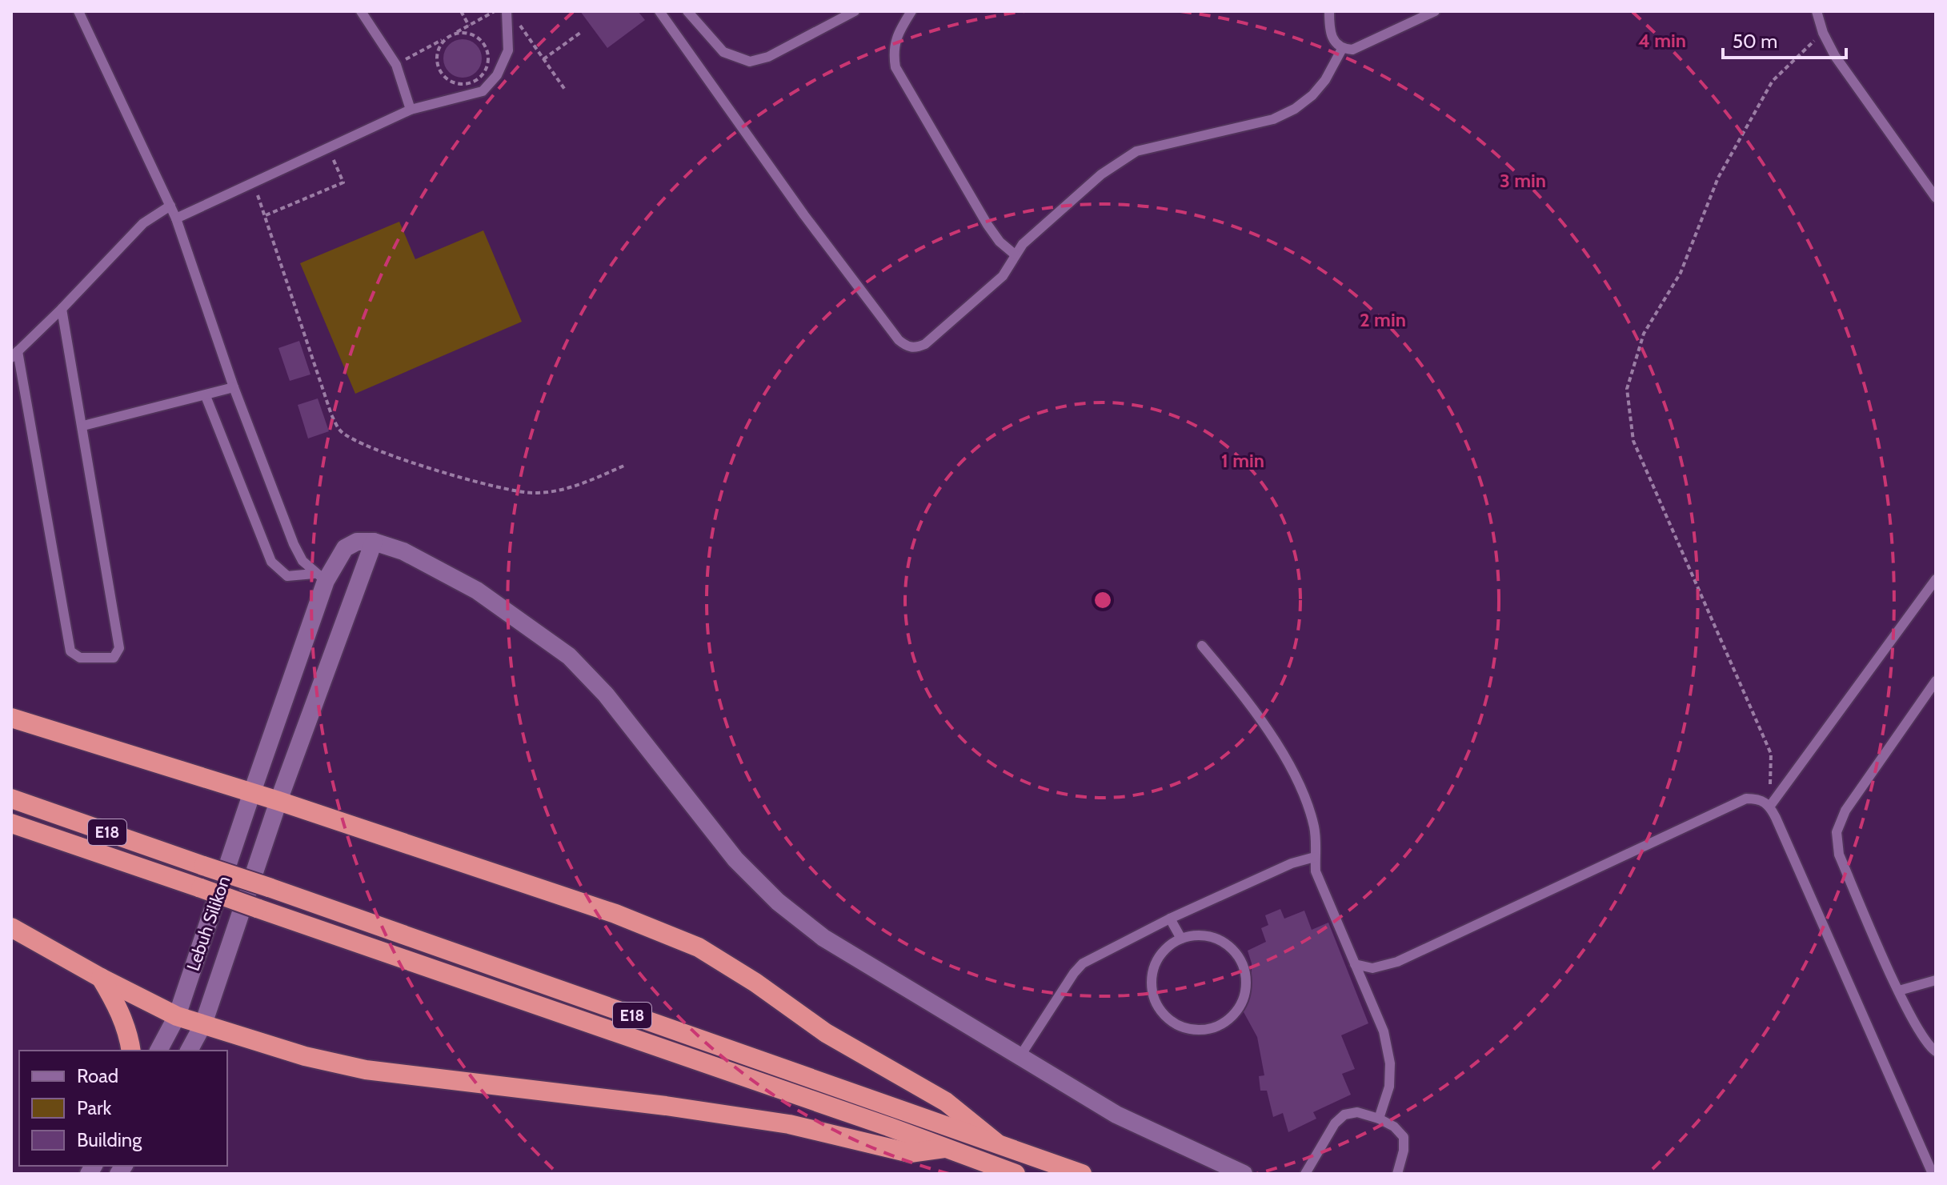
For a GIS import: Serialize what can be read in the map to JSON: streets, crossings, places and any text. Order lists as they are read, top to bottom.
{
  "streets": {
    "highway": ["E18"],
    "street": ["Lebuh Silikon"]
  },
  "legend": ["Road", "Park", "Building"],
  "scale_bar": "50 m",
  "rings": [
    "4 min",
    "3 min",
    "2 min",
    "1 min"
  ]
}
